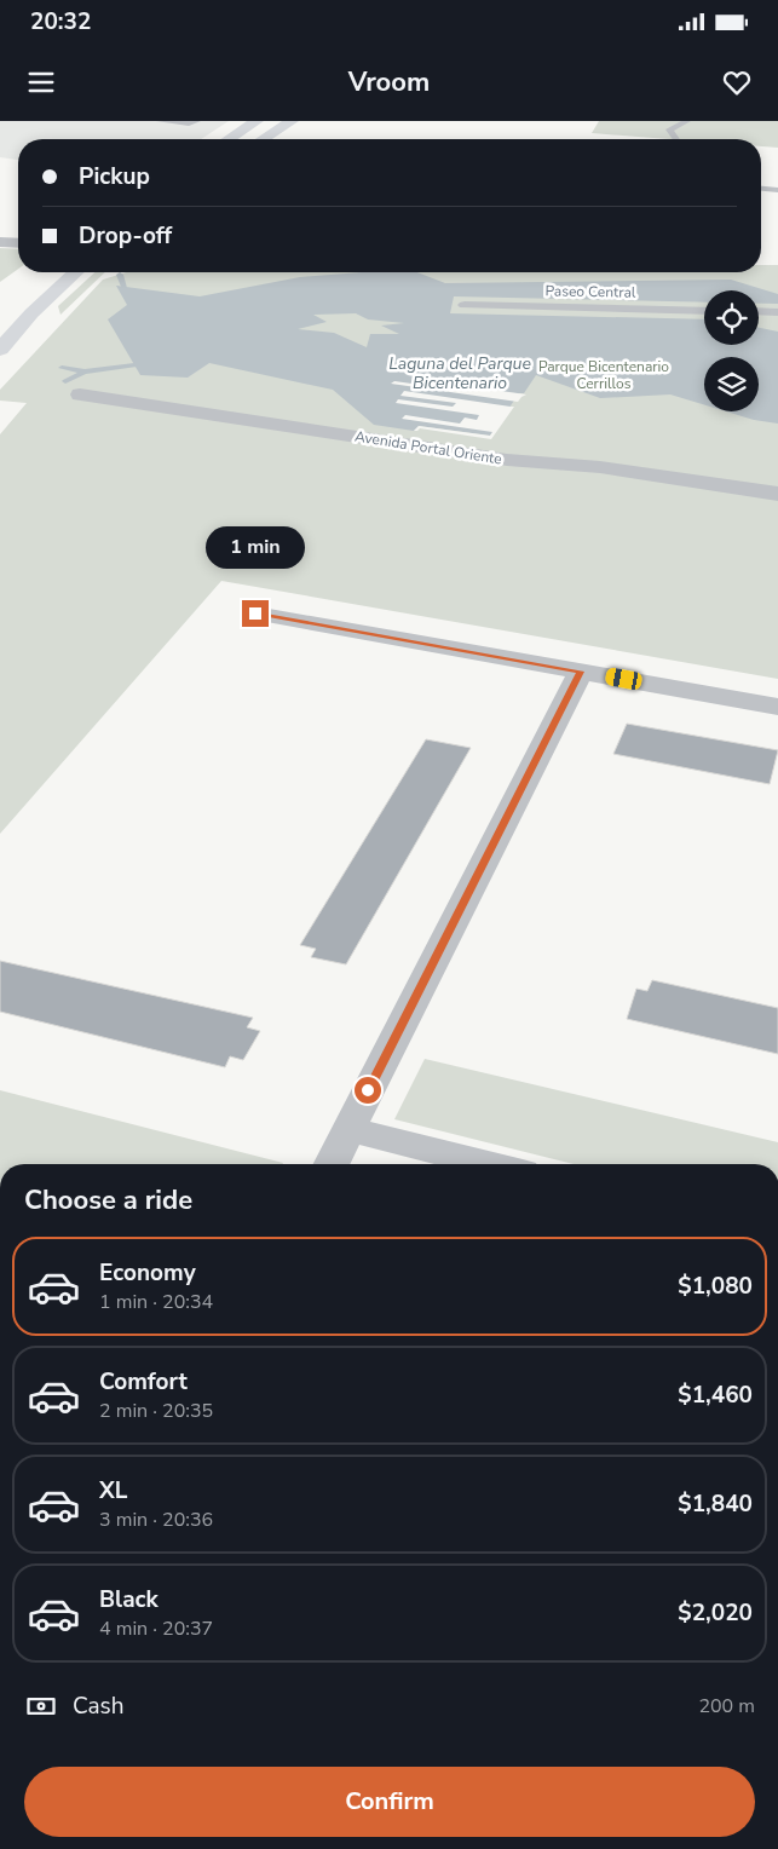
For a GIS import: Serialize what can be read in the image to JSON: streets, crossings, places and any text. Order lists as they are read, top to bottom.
{
  "streets": {
    "street": ["Paseo Central", "Avenida Portal Oriente"]
  },
  "water": ["Laguna del Parque Bicentenario"],
  "parks": ["Parque Bicentenario Cerrillos"],
  "page": {
    "status": "20:32",
    "header": "Vroom",
    "banner": ["Pickup", "Drop-off"],
    "bubble": "1 min",
    "heading": "Choose a ride",
    "list": [
      {
        "name": "Economy",
        "note": "1 min · 20:34",
        "value": "$1,080"
      },
      {
        "name": "Comfort",
        "note": "2 min · 20:35",
        "value": "$1,460"
      },
      {
        "name": "XL",
        "note": "3 min · 20:36",
        "value": "$1,840"
      },
      {
        "name": "Black",
        "note": "4 min · 20:37",
        "value": "$2,020"
      }
    ],
    "pay": ["Cash", "200 m"],
    "buttons": "Confirm"
  }
}
